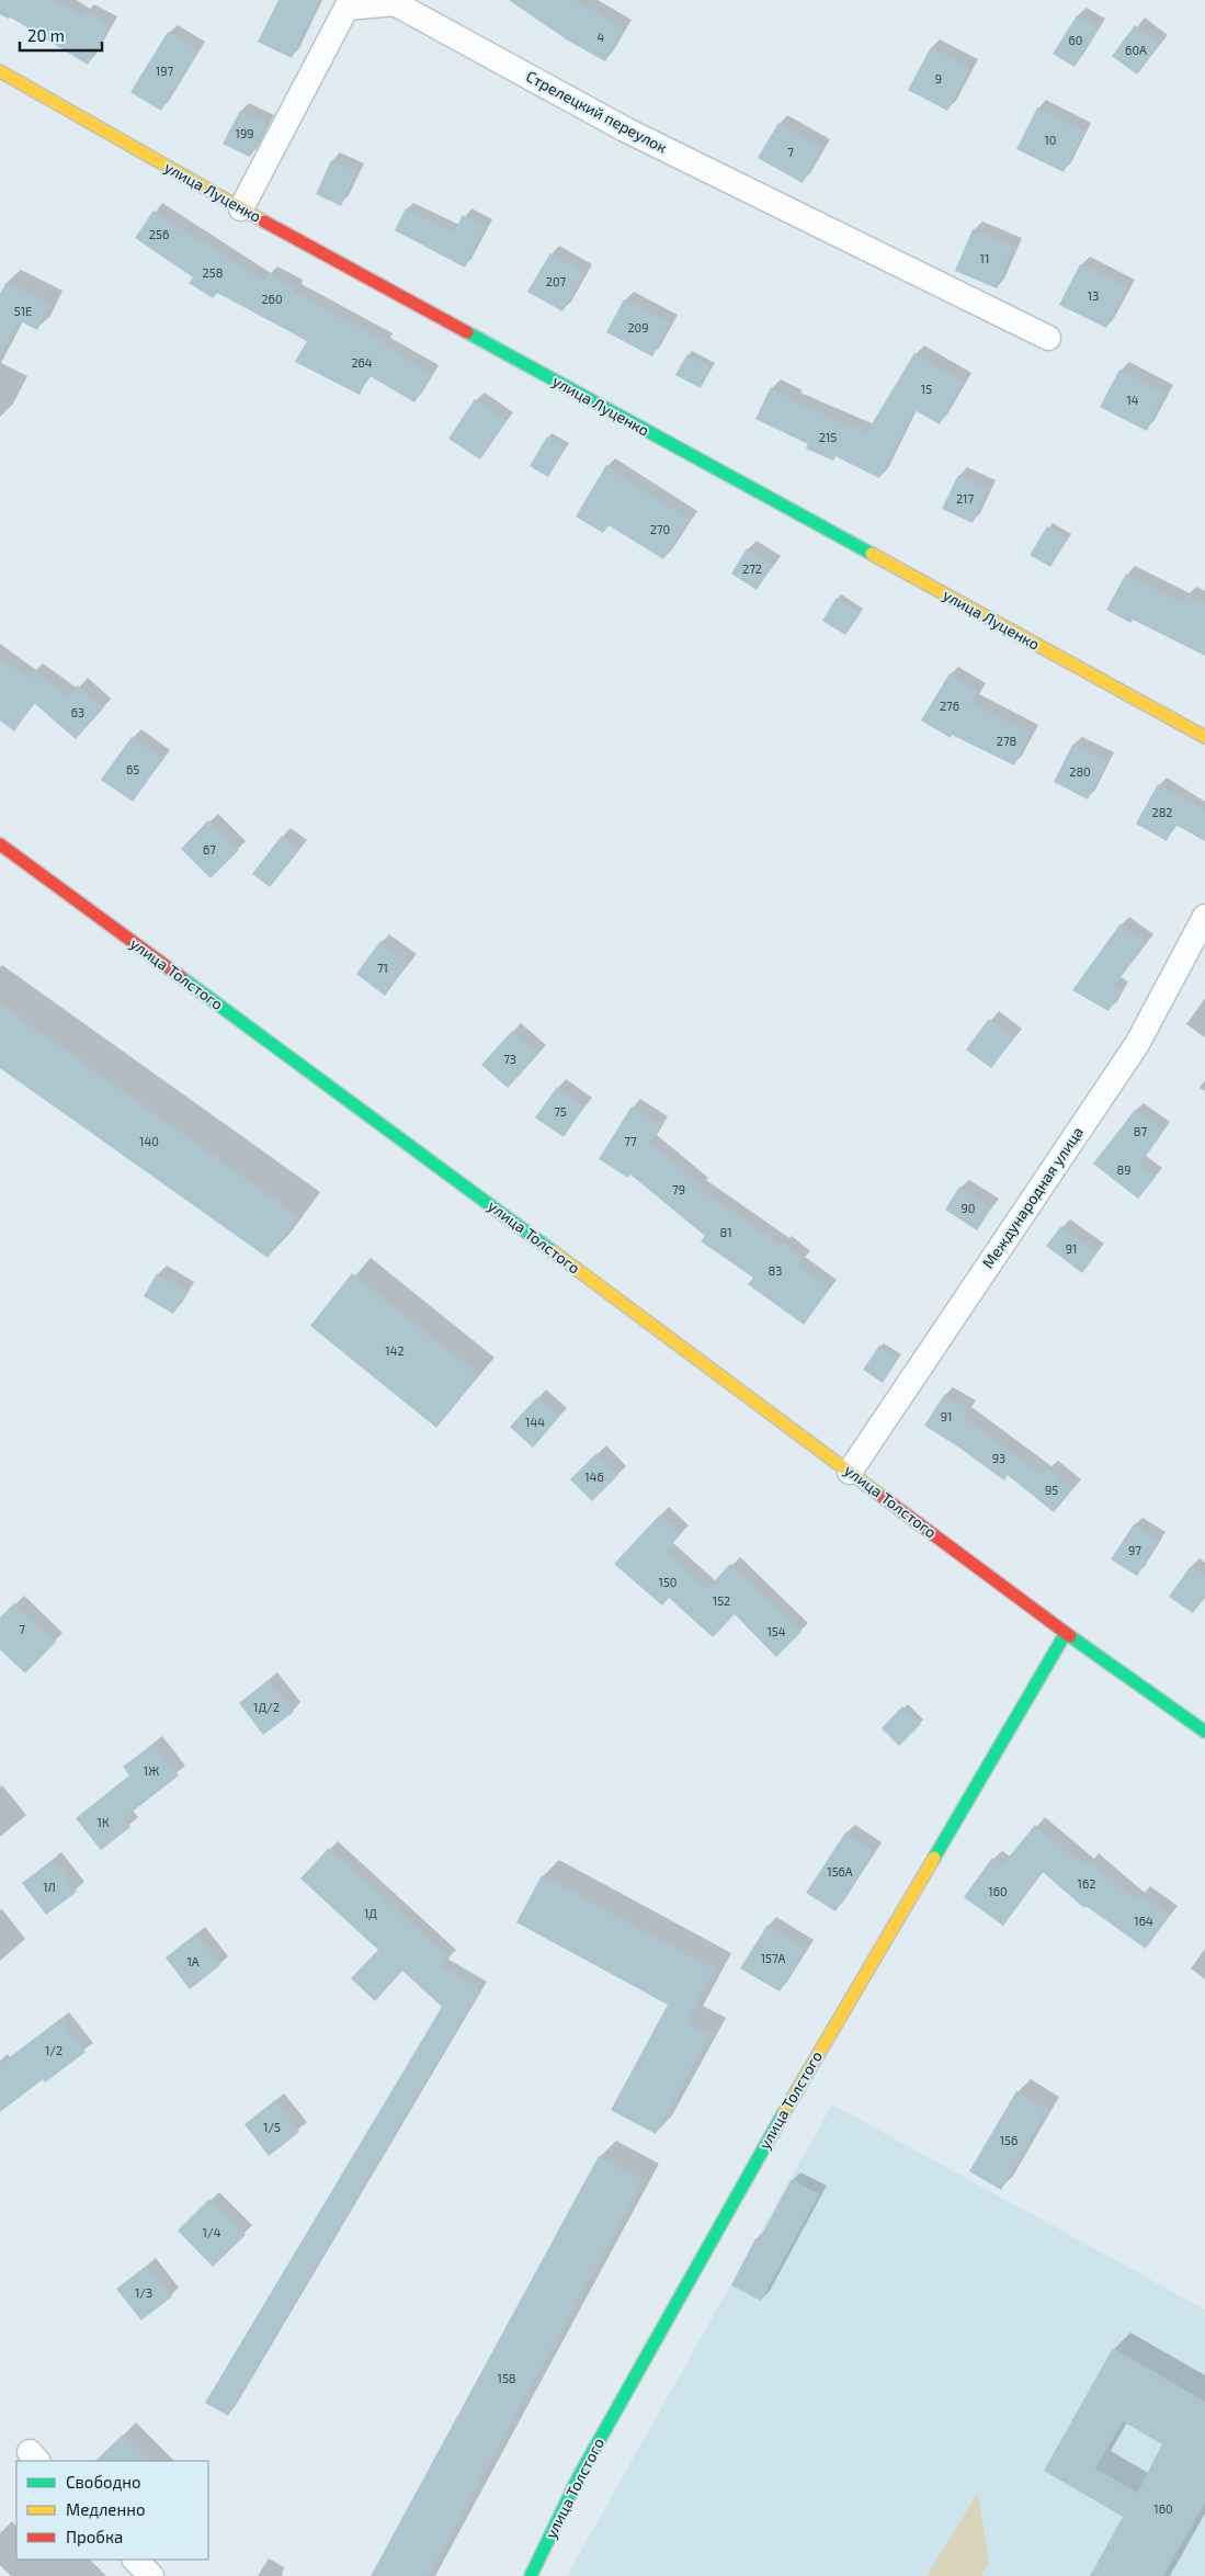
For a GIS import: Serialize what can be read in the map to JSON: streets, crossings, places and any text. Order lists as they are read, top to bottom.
{
  "streets": {
    "street": [
      "Стрелецкий переулок",
      "улица Луценко",
      "улица Толстого",
      "Международная улица"
    ]
  },
  "crossings": [
    ["Стрелецкий переулок", "улица Луценко"],
    ["улица Толстого", "Международная улица"]
  ],
  "house_numbers": [
    "4",
    "60",
    "60А",
    "197",
    "9",
    "199",
    "10",
    "7",
    "256",
    "11",
    "258",
    "207",
    "13",
    "260",
    "51Е",
    "209",
    "264",
    "15",
    "14",
    "215",
    "217",
    "270",
    "272",
    "276",
    "63",
    "278",
    "65",
    "280",
    "282",
    "67",
    "71",
    "73",
    "75",
    "87",
    "140",
    "77",
    "89",
    "79",
    "90",
    "81",
    "91",
    "83",
    "142",
    "91",
    "144",
    "93",
    "146",
    "95",
    "97",
    "150",
    "152",
    "7",
    "154",
    "1Д/2",
    "1Ж",
    "1К",
    "156А",
    "162",
    "1Л",
    "160",
    "1Д",
    "164",
    "157А",
    "1А",
    "1/2",
    "1/5",
    "156",
    "1/4",
    "1/3",
    "158",
    "160"
  ],
  "legend": ["Свободно", "Медленно", "Пробка"],
  "scale_bar": "20 m"
}
